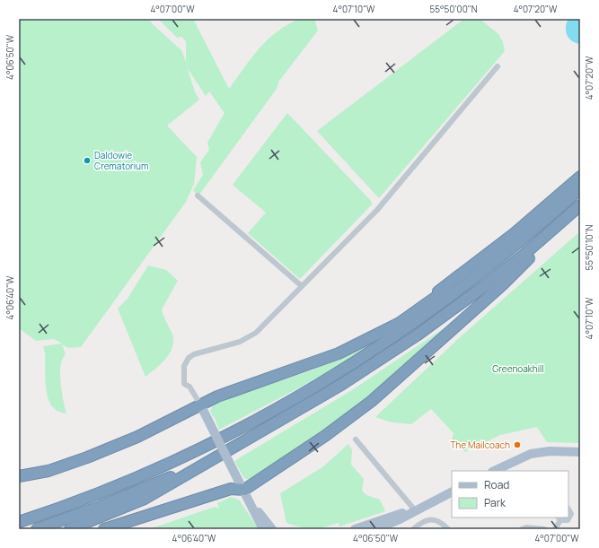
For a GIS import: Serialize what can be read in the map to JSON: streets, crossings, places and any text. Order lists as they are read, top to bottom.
{
  "parks": ["Greenoakhill"],
  "places": ["Daldowie Crematorium", "The Mailcoach"],
  "legend": ["Road", "Park"],
  "coordinates": [
    "4°07'00\"W",
    "4°07'10\"W",
    "55°50'00\"N",
    "4°07'20\"W",
    "4°06'50\"W",
    "55°50'10\"N",
    "4°06'40\"W"
  ]
}
